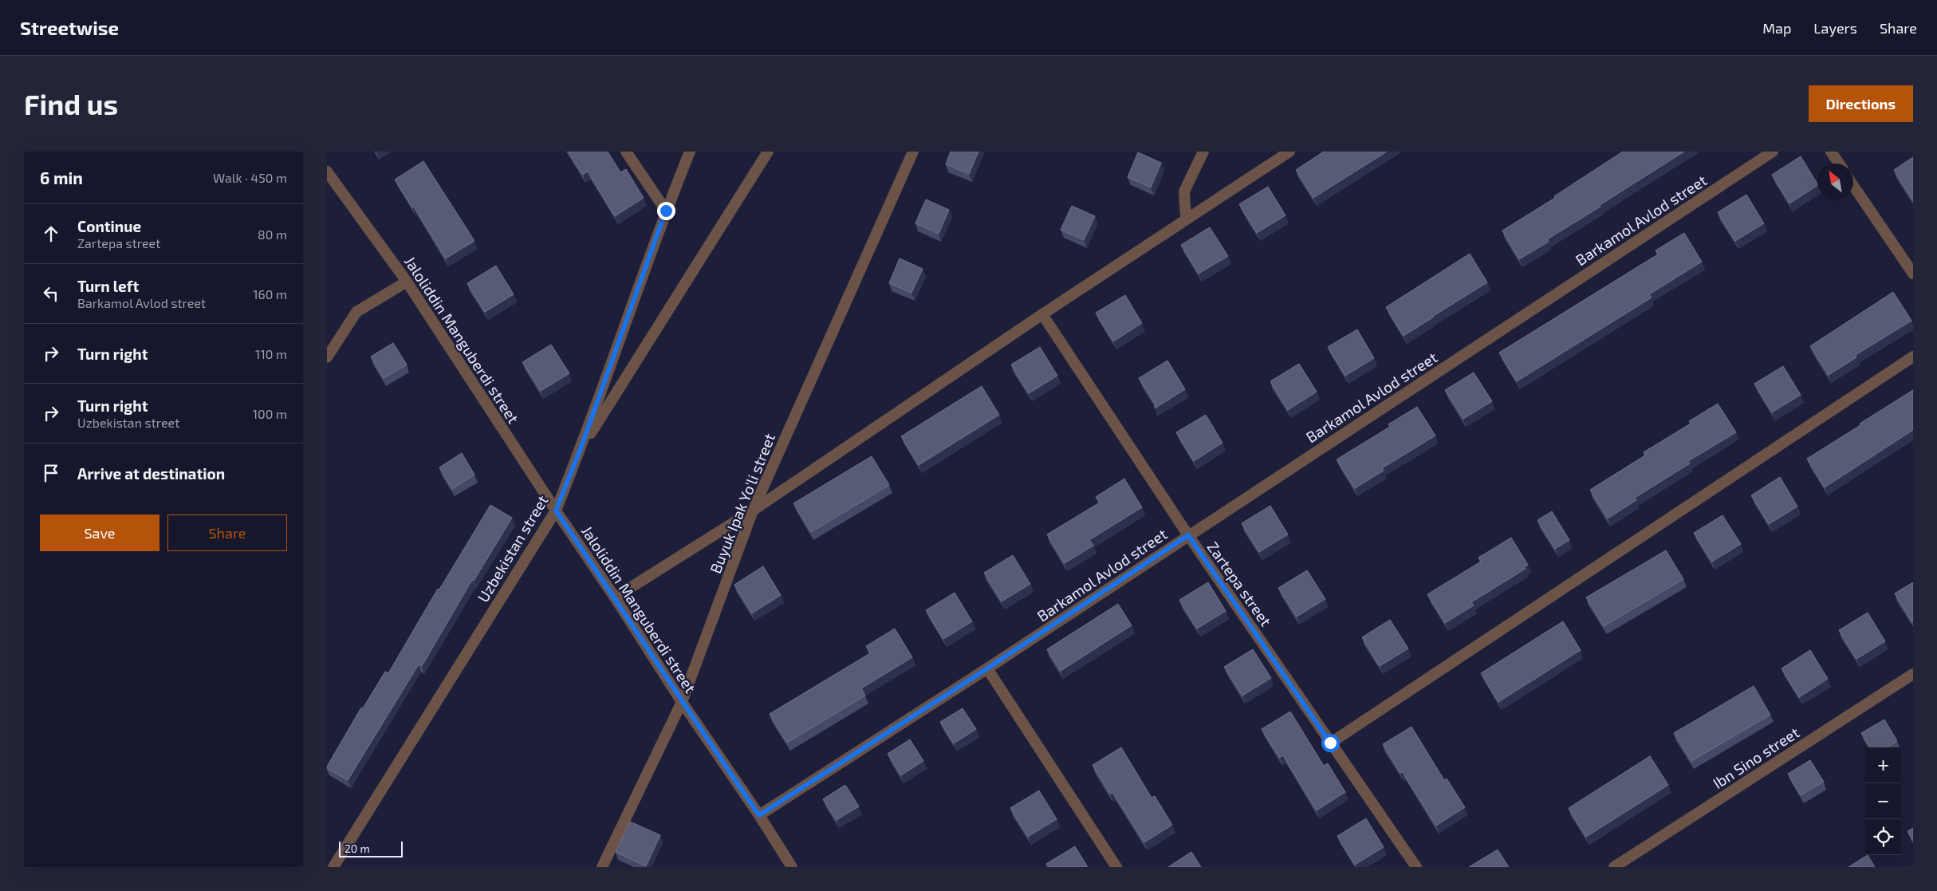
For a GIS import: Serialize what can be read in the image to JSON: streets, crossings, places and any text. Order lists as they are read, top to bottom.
{
  "streets": {
    "street": [
      "Barkamol Avlod street",
      "Jaloliddin Manguberdi street",
      "Buyuk Ipak Yo'li street",
      "Uzbekistan street",
      "Zartepa street",
      "Ibn Sino street"
    ]
  },
  "crossings": [
    ["Barkamol Avlod street", "Jaloliddin Manguberdi street"],
    ["Barkamol Avlod street", "Zartepa street"],
    ["Jaloliddin Manguberdi street", "Buyuk Ipak Yo'li street"],
    ["Jaloliddin Manguberdi street", "Uzbekistan street"]
  ],
  "scale_bar": "20 m",
  "north": "top left",
  "page": {
    "header": "Streetwise",
    "nav": ["Map", "Layers", "Share"],
    "buttons": [
      "Directions",
      ["Save", "Share"]
    ],
    "title": "Find us",
    "heading": ["6 min", "Walk · 450 m"],
    "list": [
      ["Continue", "Zartepa street", "80 m"],
      ["Turn left", "Barkamol Avlod street", "160 m"],
      ["Turn right", "110 m"],
      ["Turn right", "Uzbekistan street", "100 m"],
      "Arrive at destination"
    ],
    "map_buttons": ["+", "−"],
    "scale": "20 m"
  }
}
